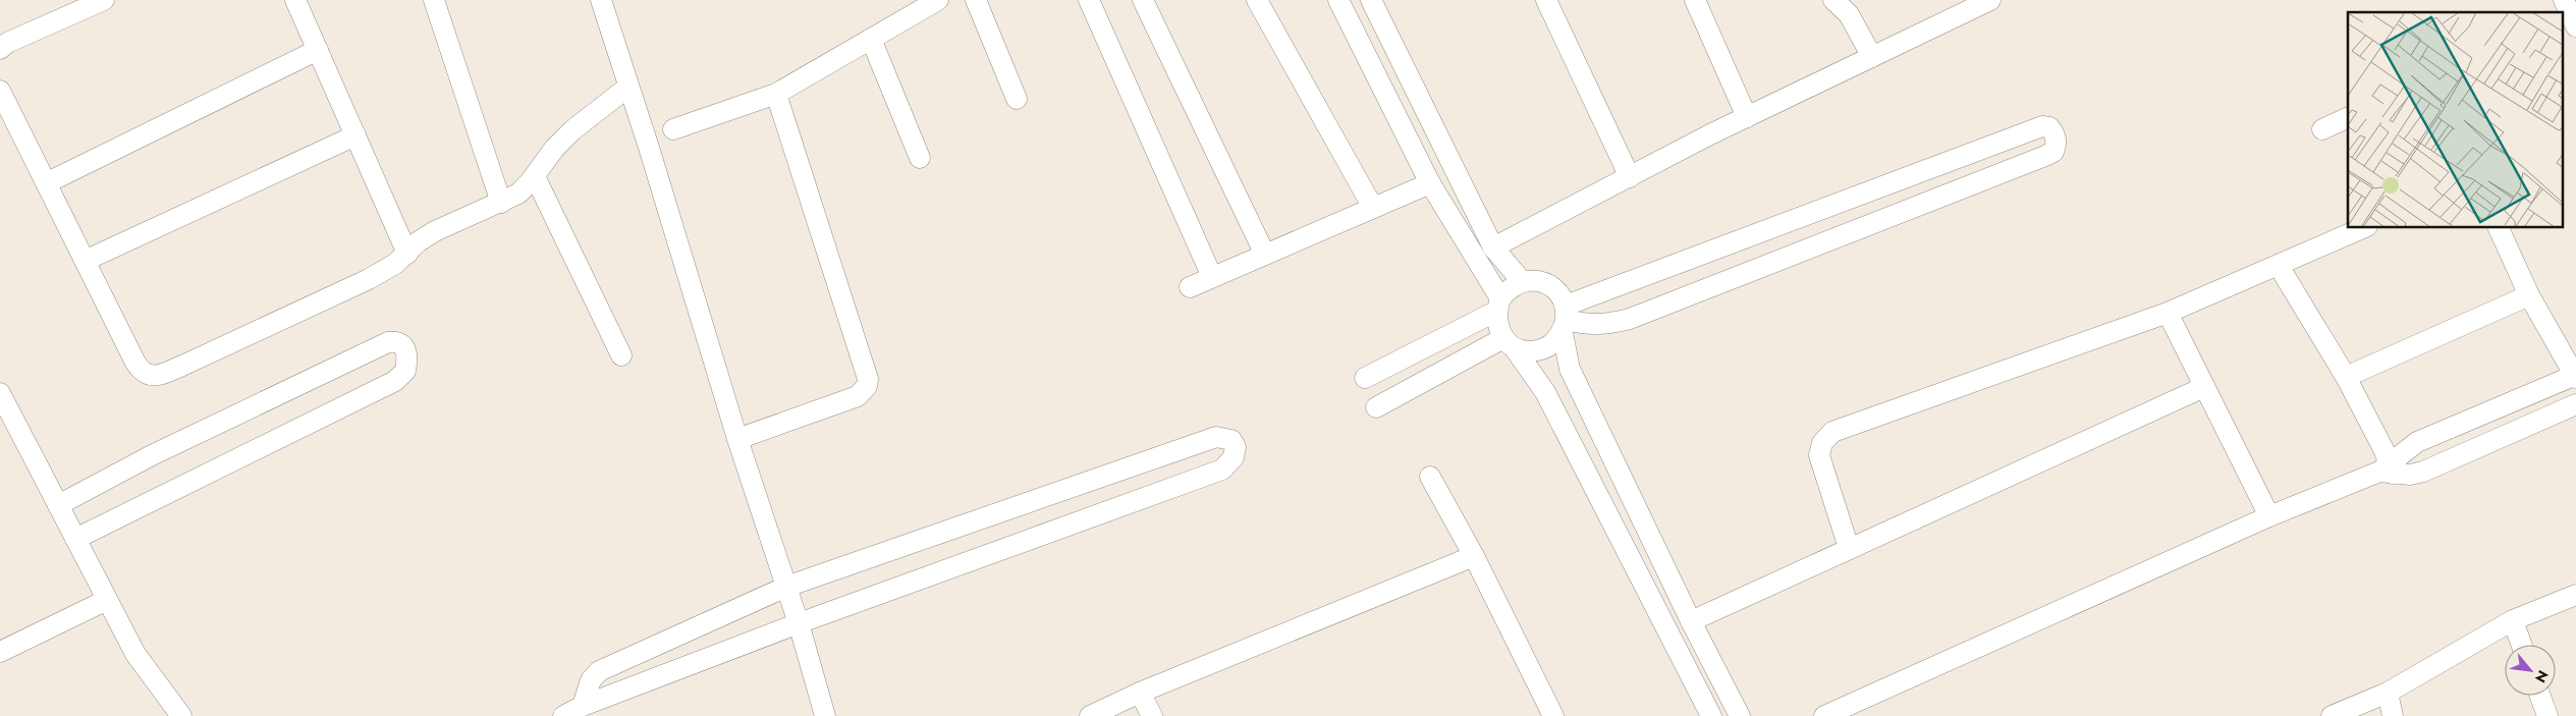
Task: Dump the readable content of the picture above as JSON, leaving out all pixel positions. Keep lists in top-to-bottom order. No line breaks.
{"north":"bottom right"}
